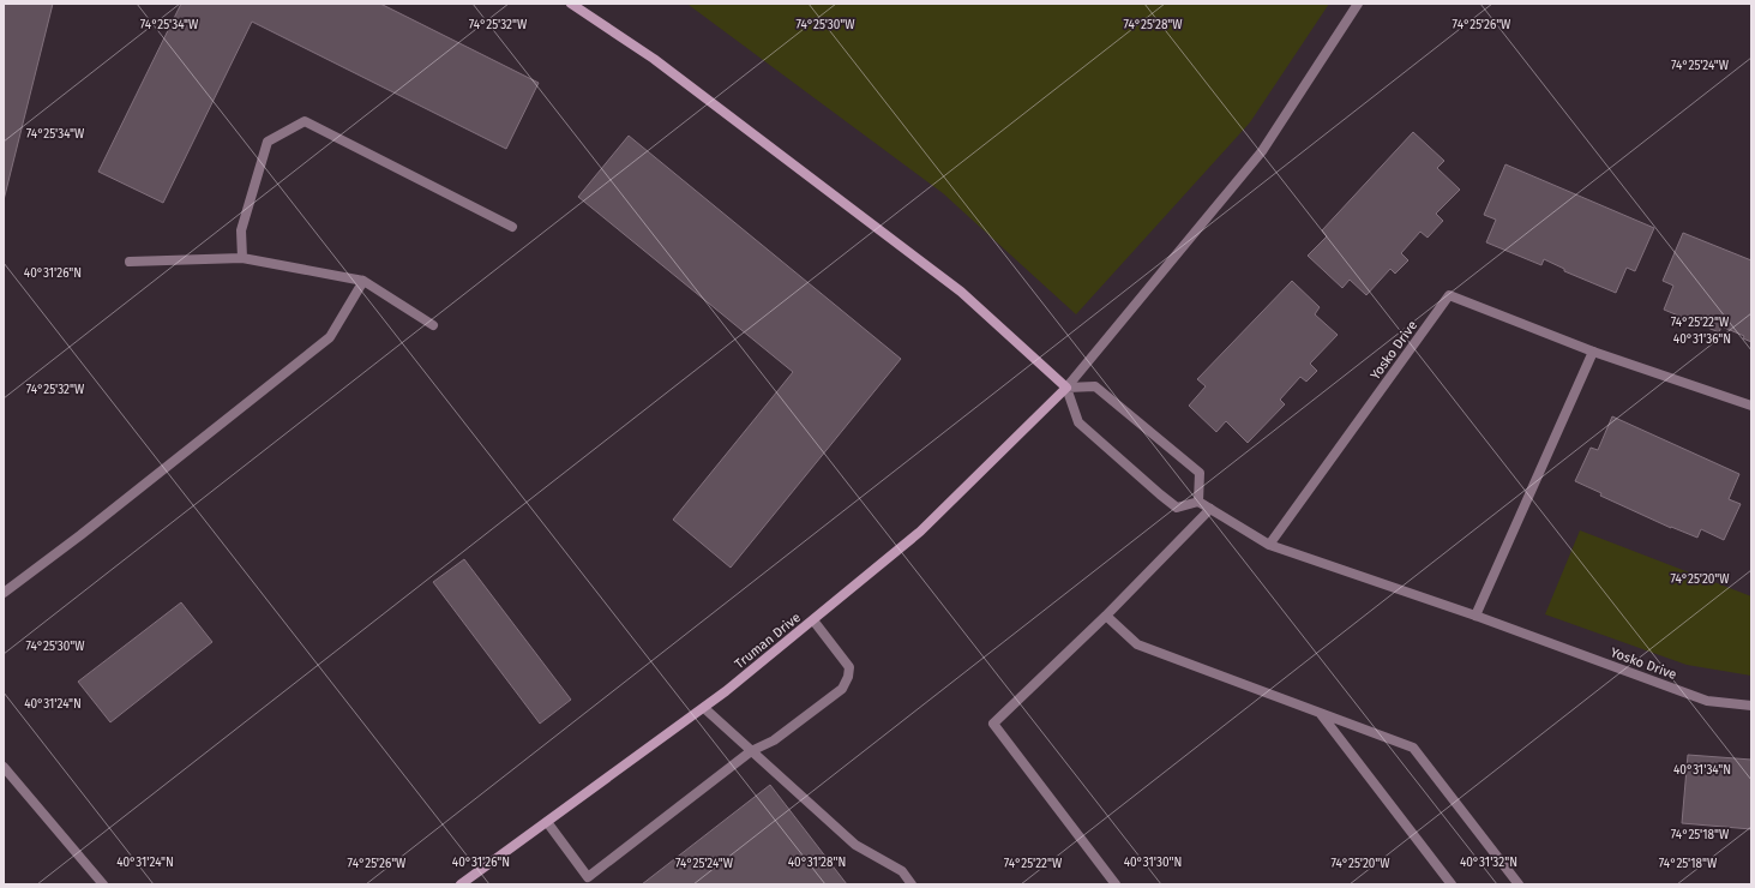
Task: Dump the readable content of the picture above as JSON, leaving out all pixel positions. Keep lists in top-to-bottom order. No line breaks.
{"streets":{"street":["Yosko Drive","Truman Drive"]},"coordinates":["74°25'34\"W","74°25'32\"W","74°25'30\"W","74°25'28\"W","74°25'26\"W","74°25'24\"W","40°31'26\"N","74°25'22\"W","40°31'36\"N","74°25'20\"W","40°31'24\"N","40°31'34\"N","74°25'18\"W","40°31'28\"N","40°31'30\"N","40°31'32\"N"]}
